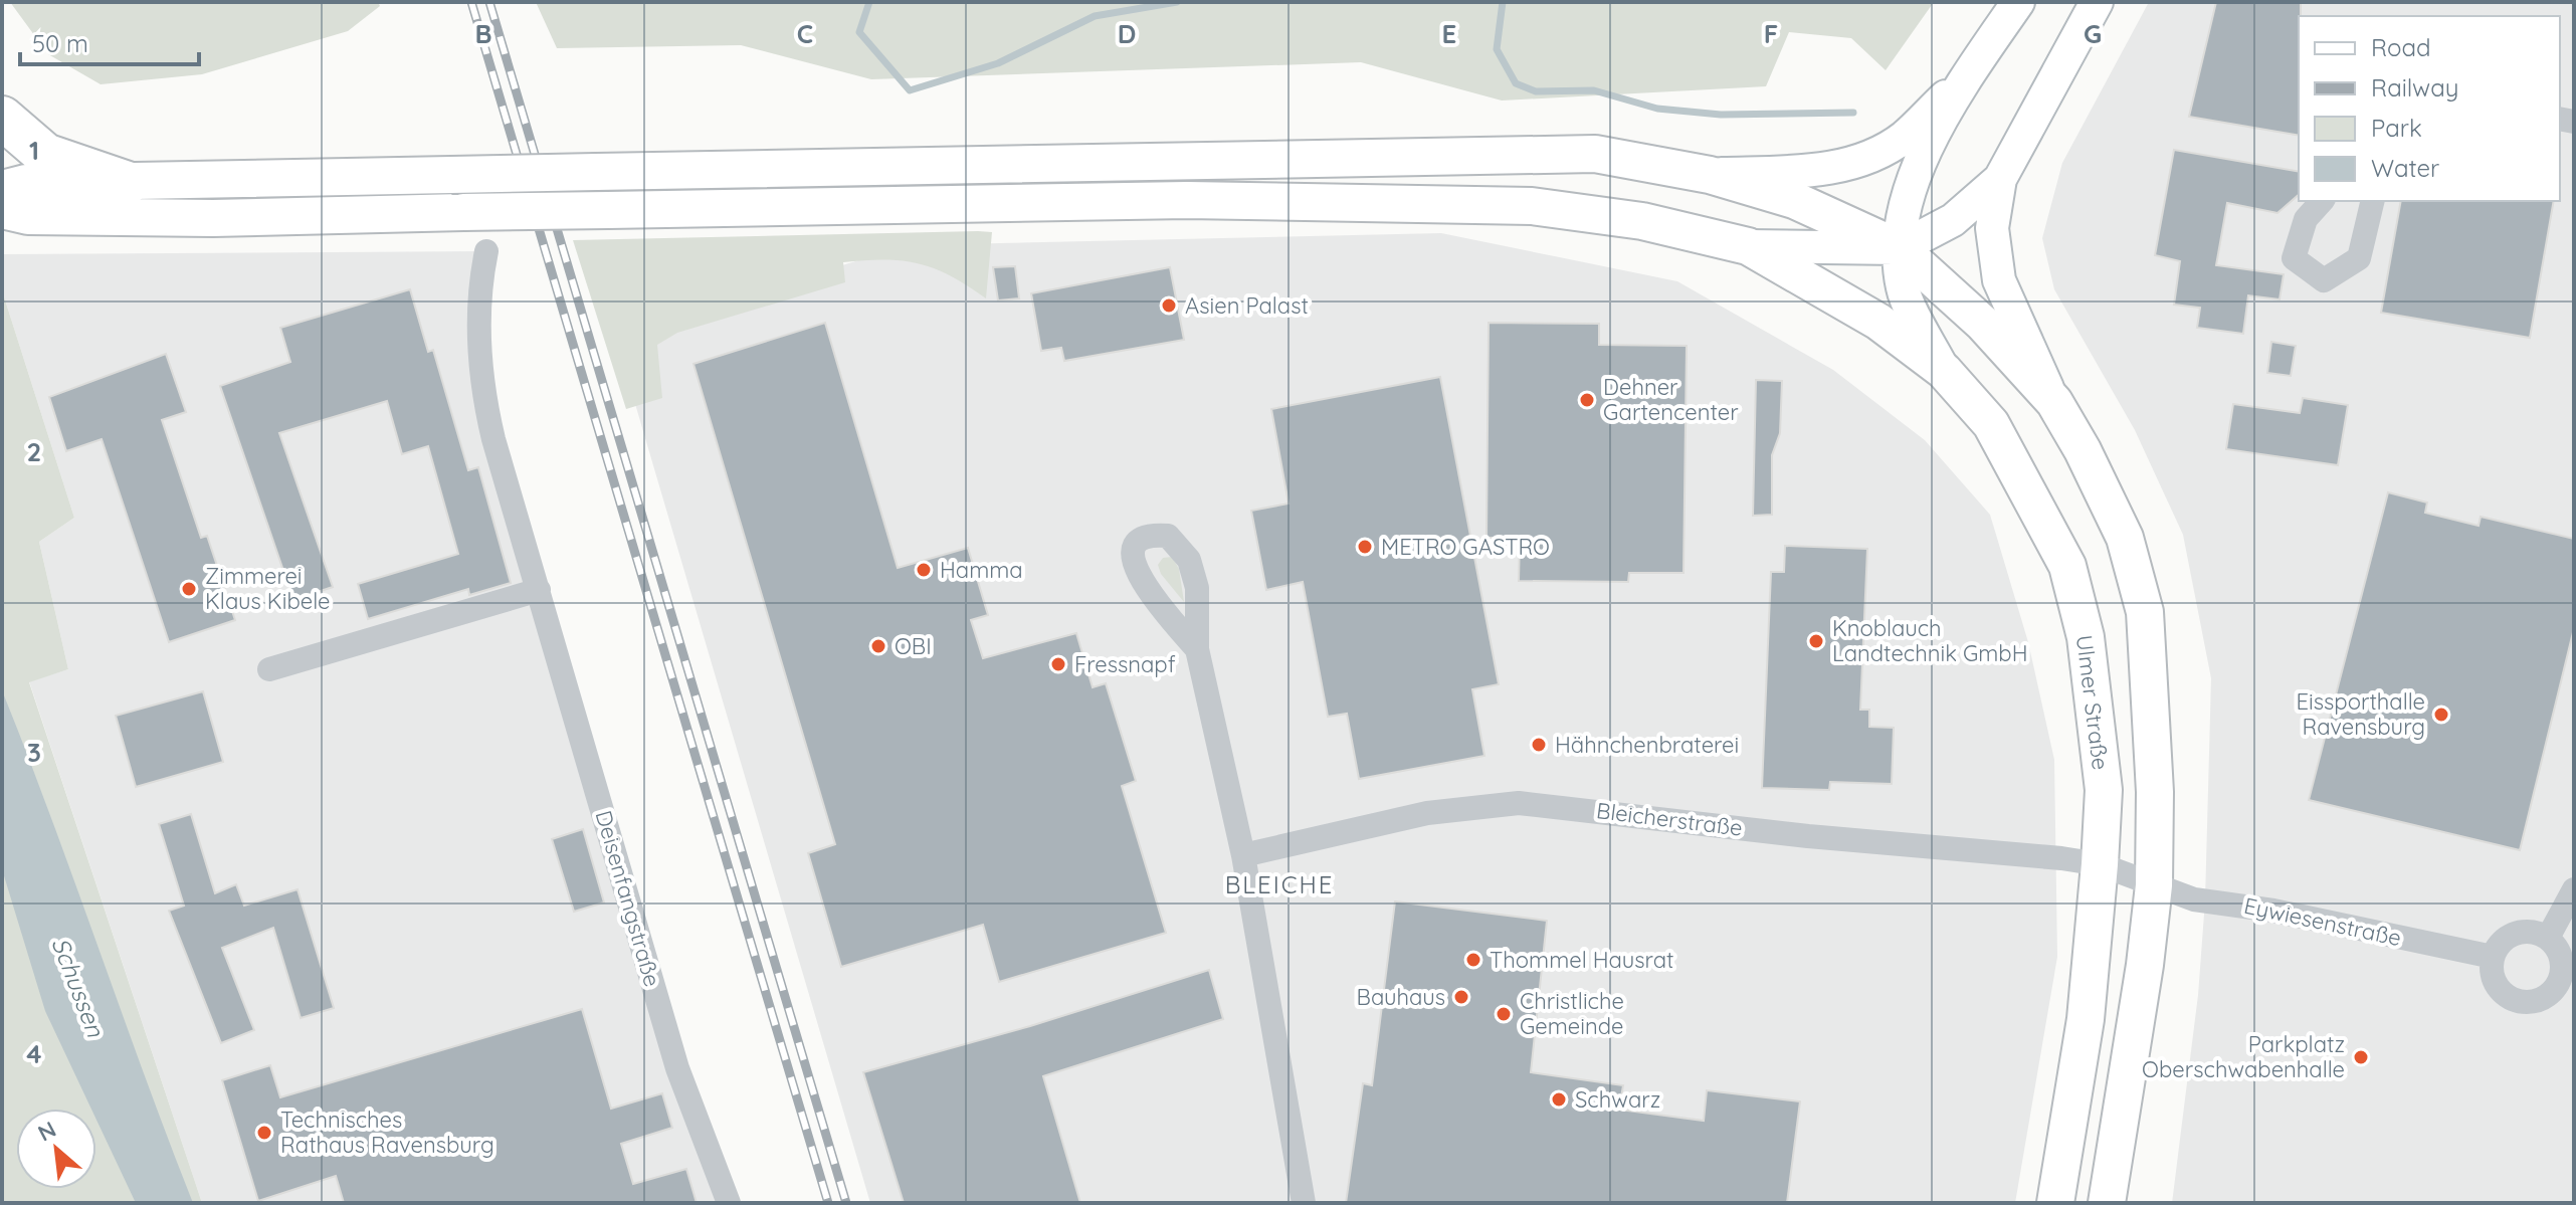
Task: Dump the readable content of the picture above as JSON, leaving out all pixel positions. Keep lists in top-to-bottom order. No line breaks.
{"streets":{"main road":["Ulmer Straße"],"street":["Bleicherstraße","Deisenfangstraße","Eywiesenstraße"]},"crossings":[["Ulmer Straße","Bleicherstraße"],["Bleicherstraße","Eywiesenstraße"]],"districts":["BLEICHE"],"water":["Schussen"],"places":["Asien Palast","Dehner Gartencenter","METRO GASTRO","Hamma","Zimmerei Klaus Kibele","Knoblauch Landtechnik GmbH","OBI","Fressnapf","Eissporthalle Ravensburg","Hähnchenbraterei","Thommel Hausrat","Bauhaus","Christliche Gemeinde","Parkplatz Oberschwabenhalle","Schwarz","Technisches Rathaus Ravensburg"],"legend":["Road","Railway","Park","Water"],"scale_bar":"50 m","north":"top left","grid":{"columns":["B","C","D","E","F","G"],"rows":["1","2","3","4"]}}
